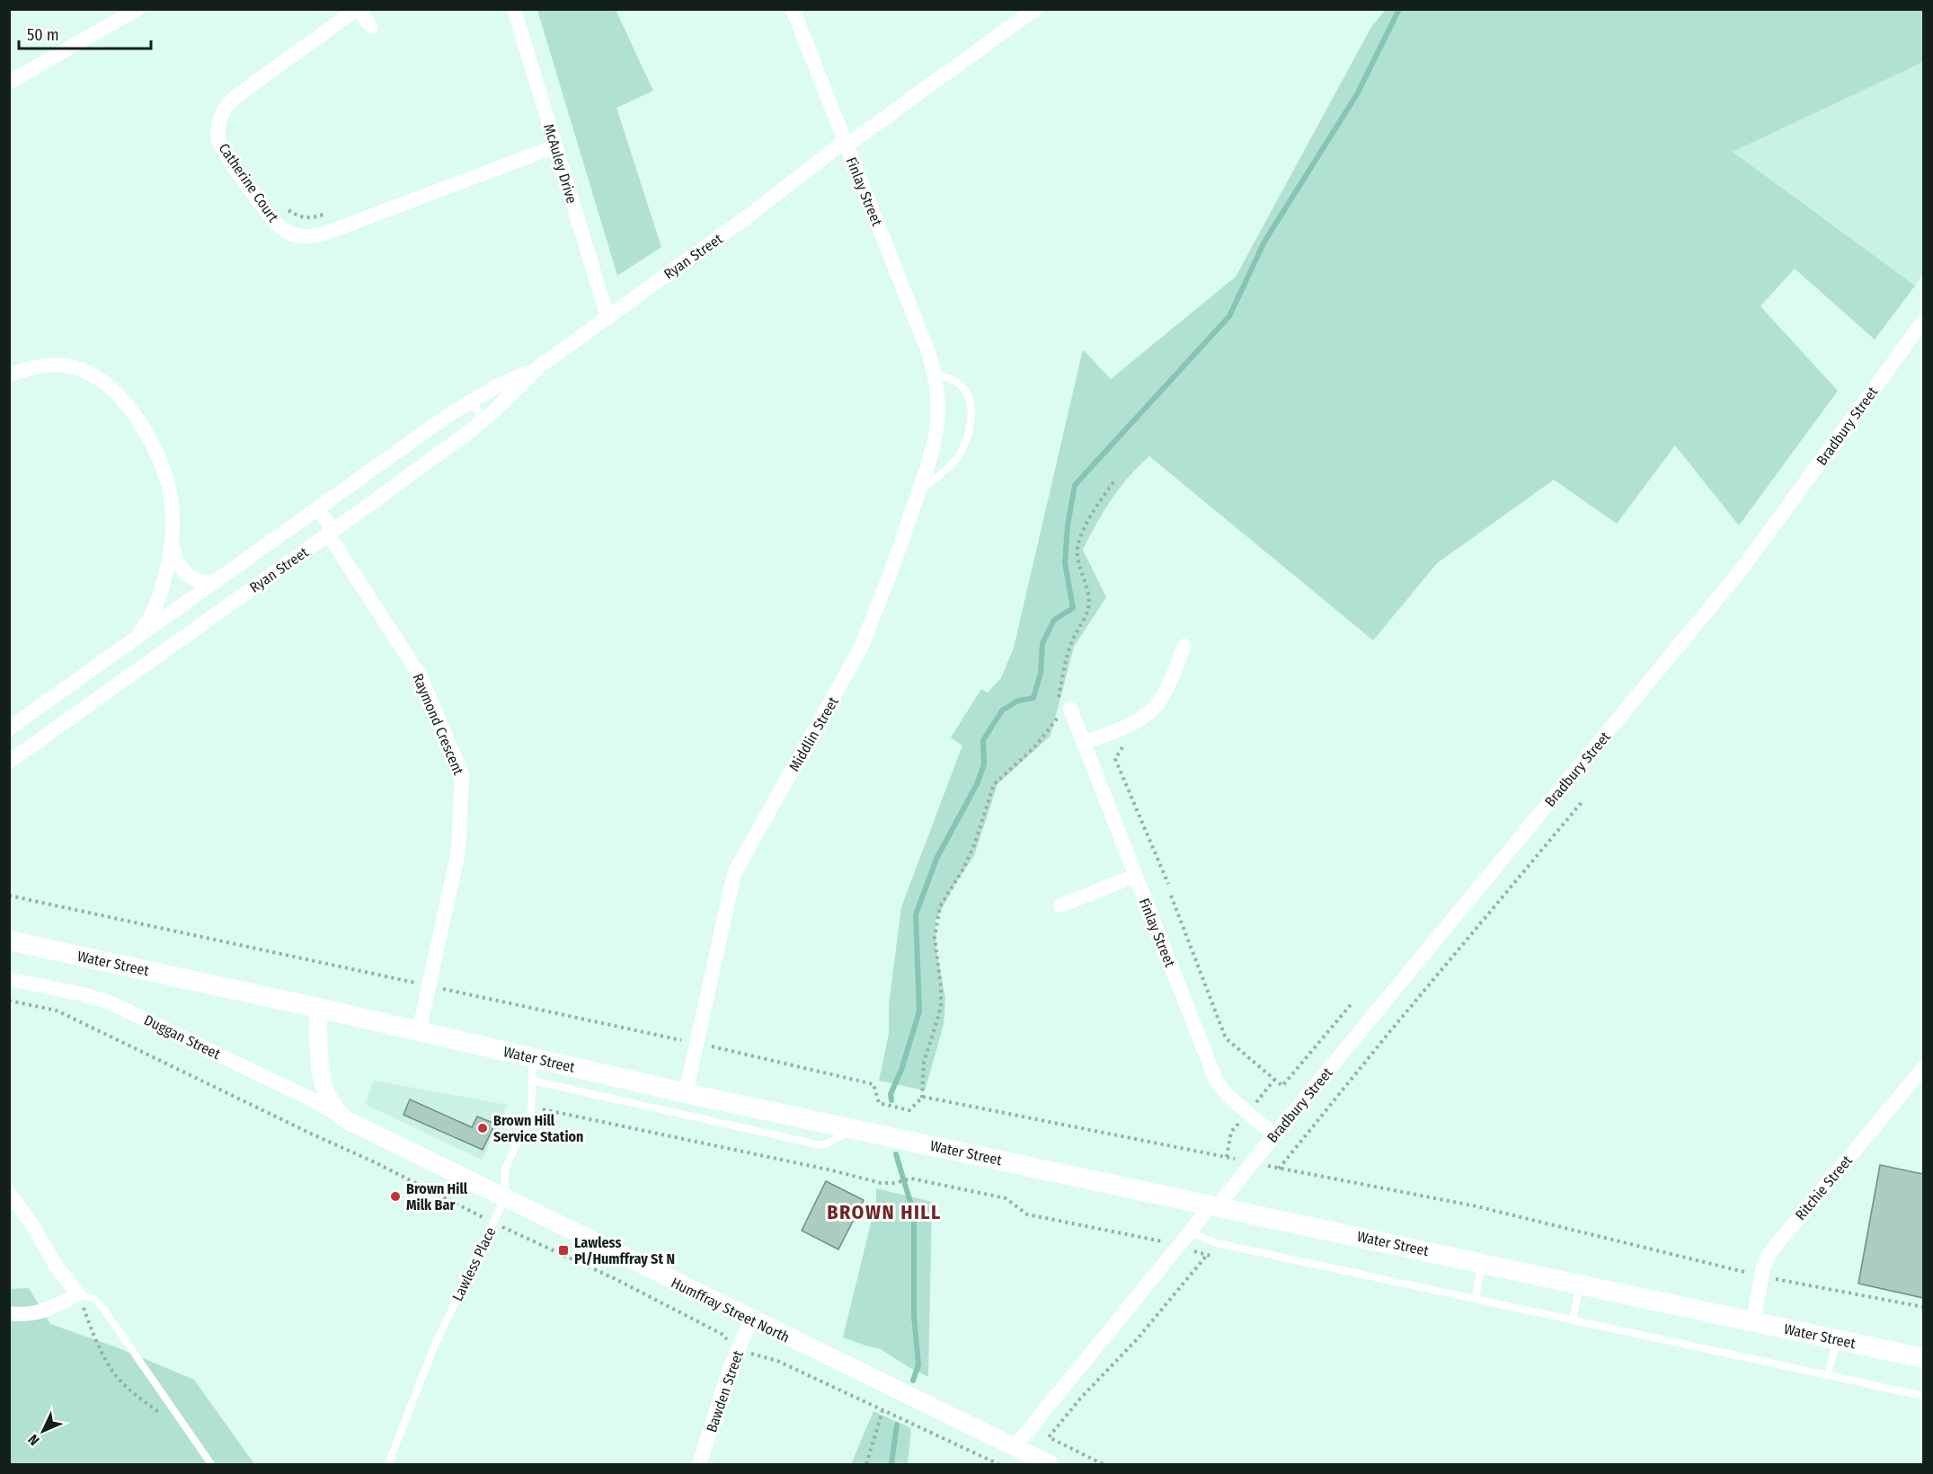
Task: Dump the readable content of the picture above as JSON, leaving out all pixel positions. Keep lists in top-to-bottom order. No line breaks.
{"streets":{"main road":["Water Street"],"street":["McAuley Drive","Catherine Court","Finlay Street","Ryan Street","Bradbury Street","Raymond Crescent","Middlin Street","Duggan Street","Ritchie Street","Humffray Street North","Bawden Street"],"lane":["Lawless Place"]},"crossings":[["McAuley Drive","Catherine Court"],["McAuley Drive","Ryan Street"],["Finlay Street","Ryan Street"],["Finlay Street","Bradbury Street"],["Finlay Street","Middlin Street"],["Ryan Street","Raymond Crescent"],["Bradbury Street","Water Street"],["Bradbury Street","Humffray Street North"],["Raymond Crescent","Water Street"],["Middlin Street","Water Street"],["Water Street","Ritchie Street"],["Water Street","Lawless Place"],["Water Street","Humffray Street North"],["Duggan Street","Humffray Street North"],["Lawless Place","Humffray Street North"],["Humffray Street North","Bawden Street"]],"districts":["BROWN HILL"],"places":{"other":["Brown Hill Service Station","Brown Hill Milk Bar"],"transit":["Lawless Pl/Humffray St N"]},"scale_bar":"50 m","north":"bottom left"}
